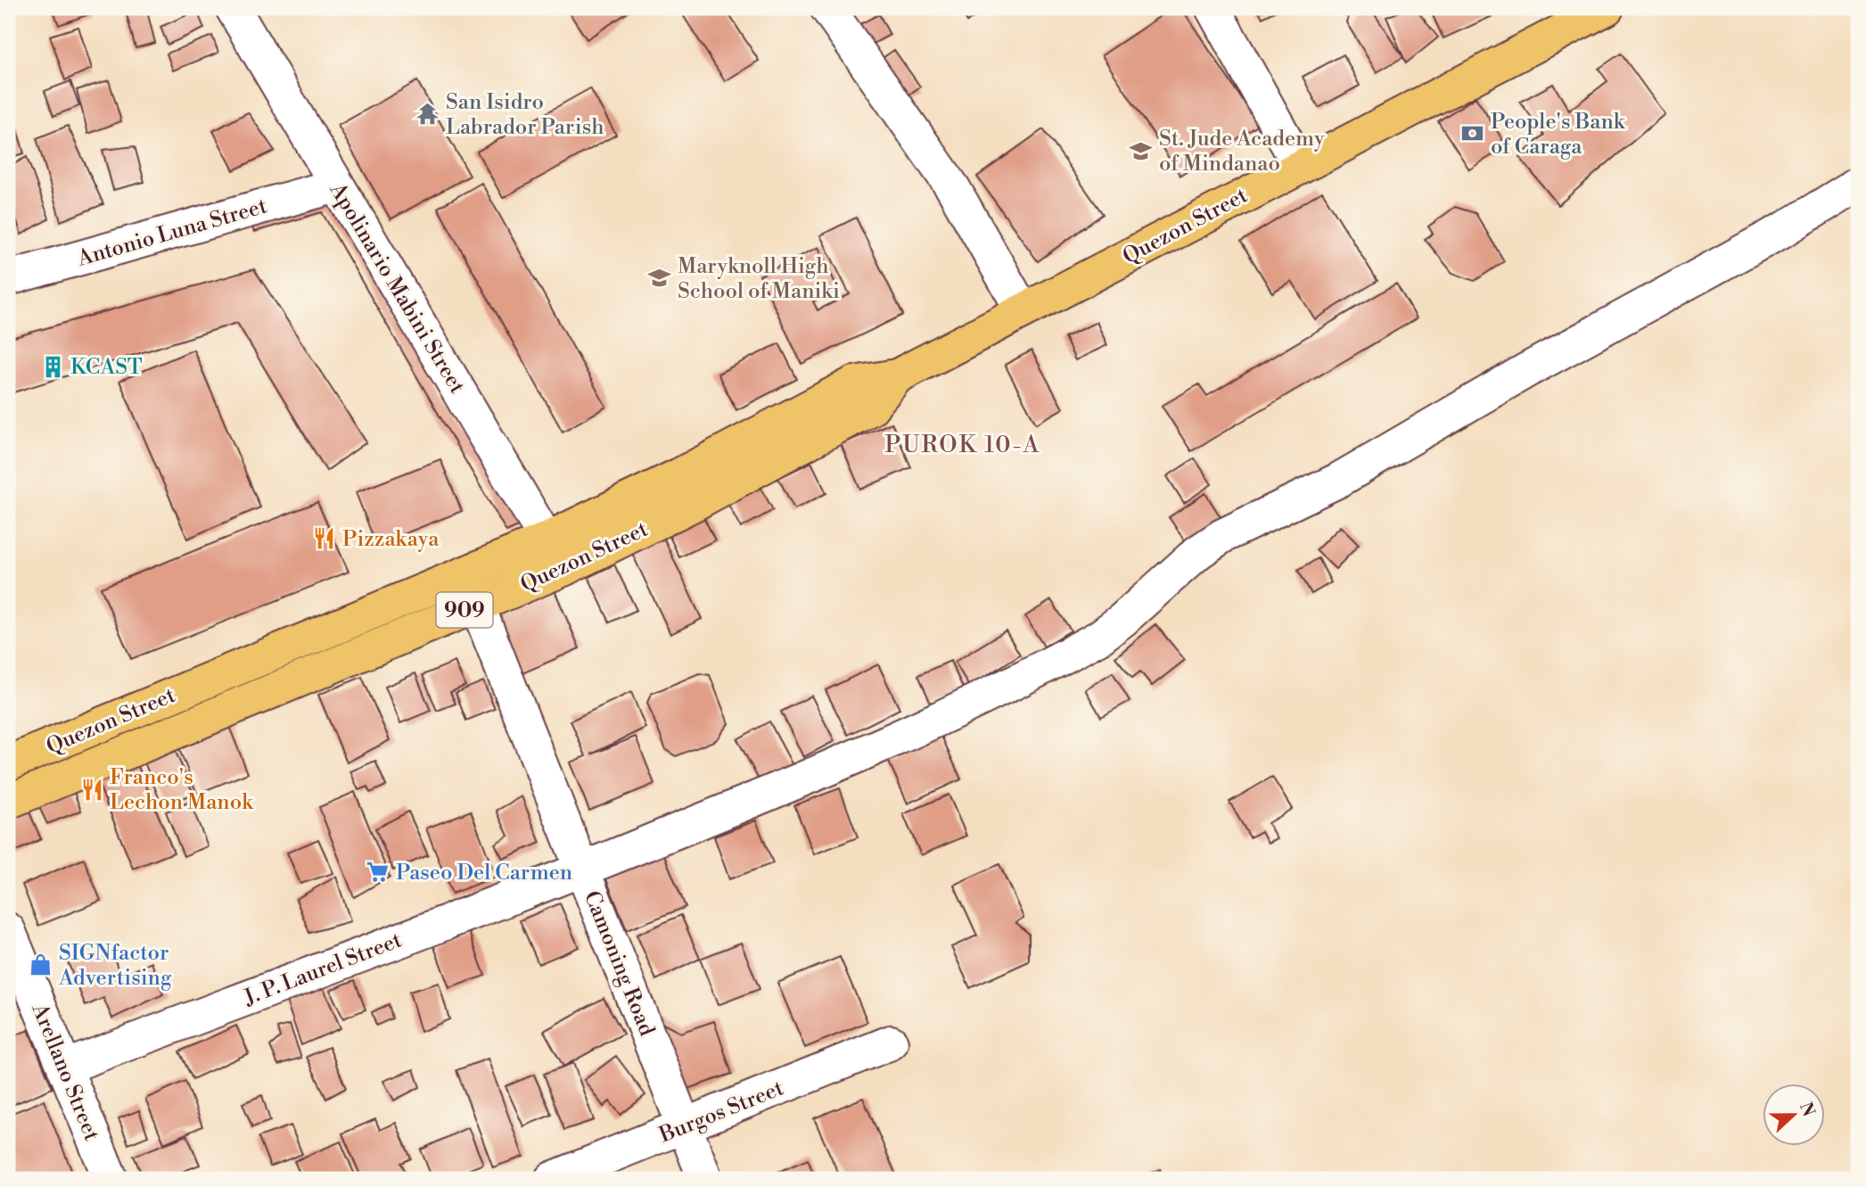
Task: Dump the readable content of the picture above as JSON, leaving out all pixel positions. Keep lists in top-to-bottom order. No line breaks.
{"streets":{"highway":["Quezon Street","909"],"street":["Antonio Luna Street","Apolinario Mabini Street","Camoning Road","J. P. Laurel Street","Arellano Street","Burgos Street"]},"crossings":[["Quezon Street","Apolinario Mabini Street"],["Quezon Street","Camoning Road"],["Antonio Luna Street","Apolinario Mabini Street"],["Camoning Road","J. P. Laurel Street"],["Camoning Road","Burgos Street"],["J. P. Laurel Street","Arellano Street"]],"districts":["PUROK 10-A"],"places":{"temple":["San Isidro Labrador Parish"],"bank":["People's Bank of Caraga"],"school or university":["St. Jude Academy of Mindanao","Maryknoll High School of Maniki"],"building":["KCAST"],"restaurant":["Pizzakaya","Franco's Lechon Manok"],"supermarket":["Paseo Del Carmen"],"shop":["SIGNfactor Advertising"]},"north":"right"}
